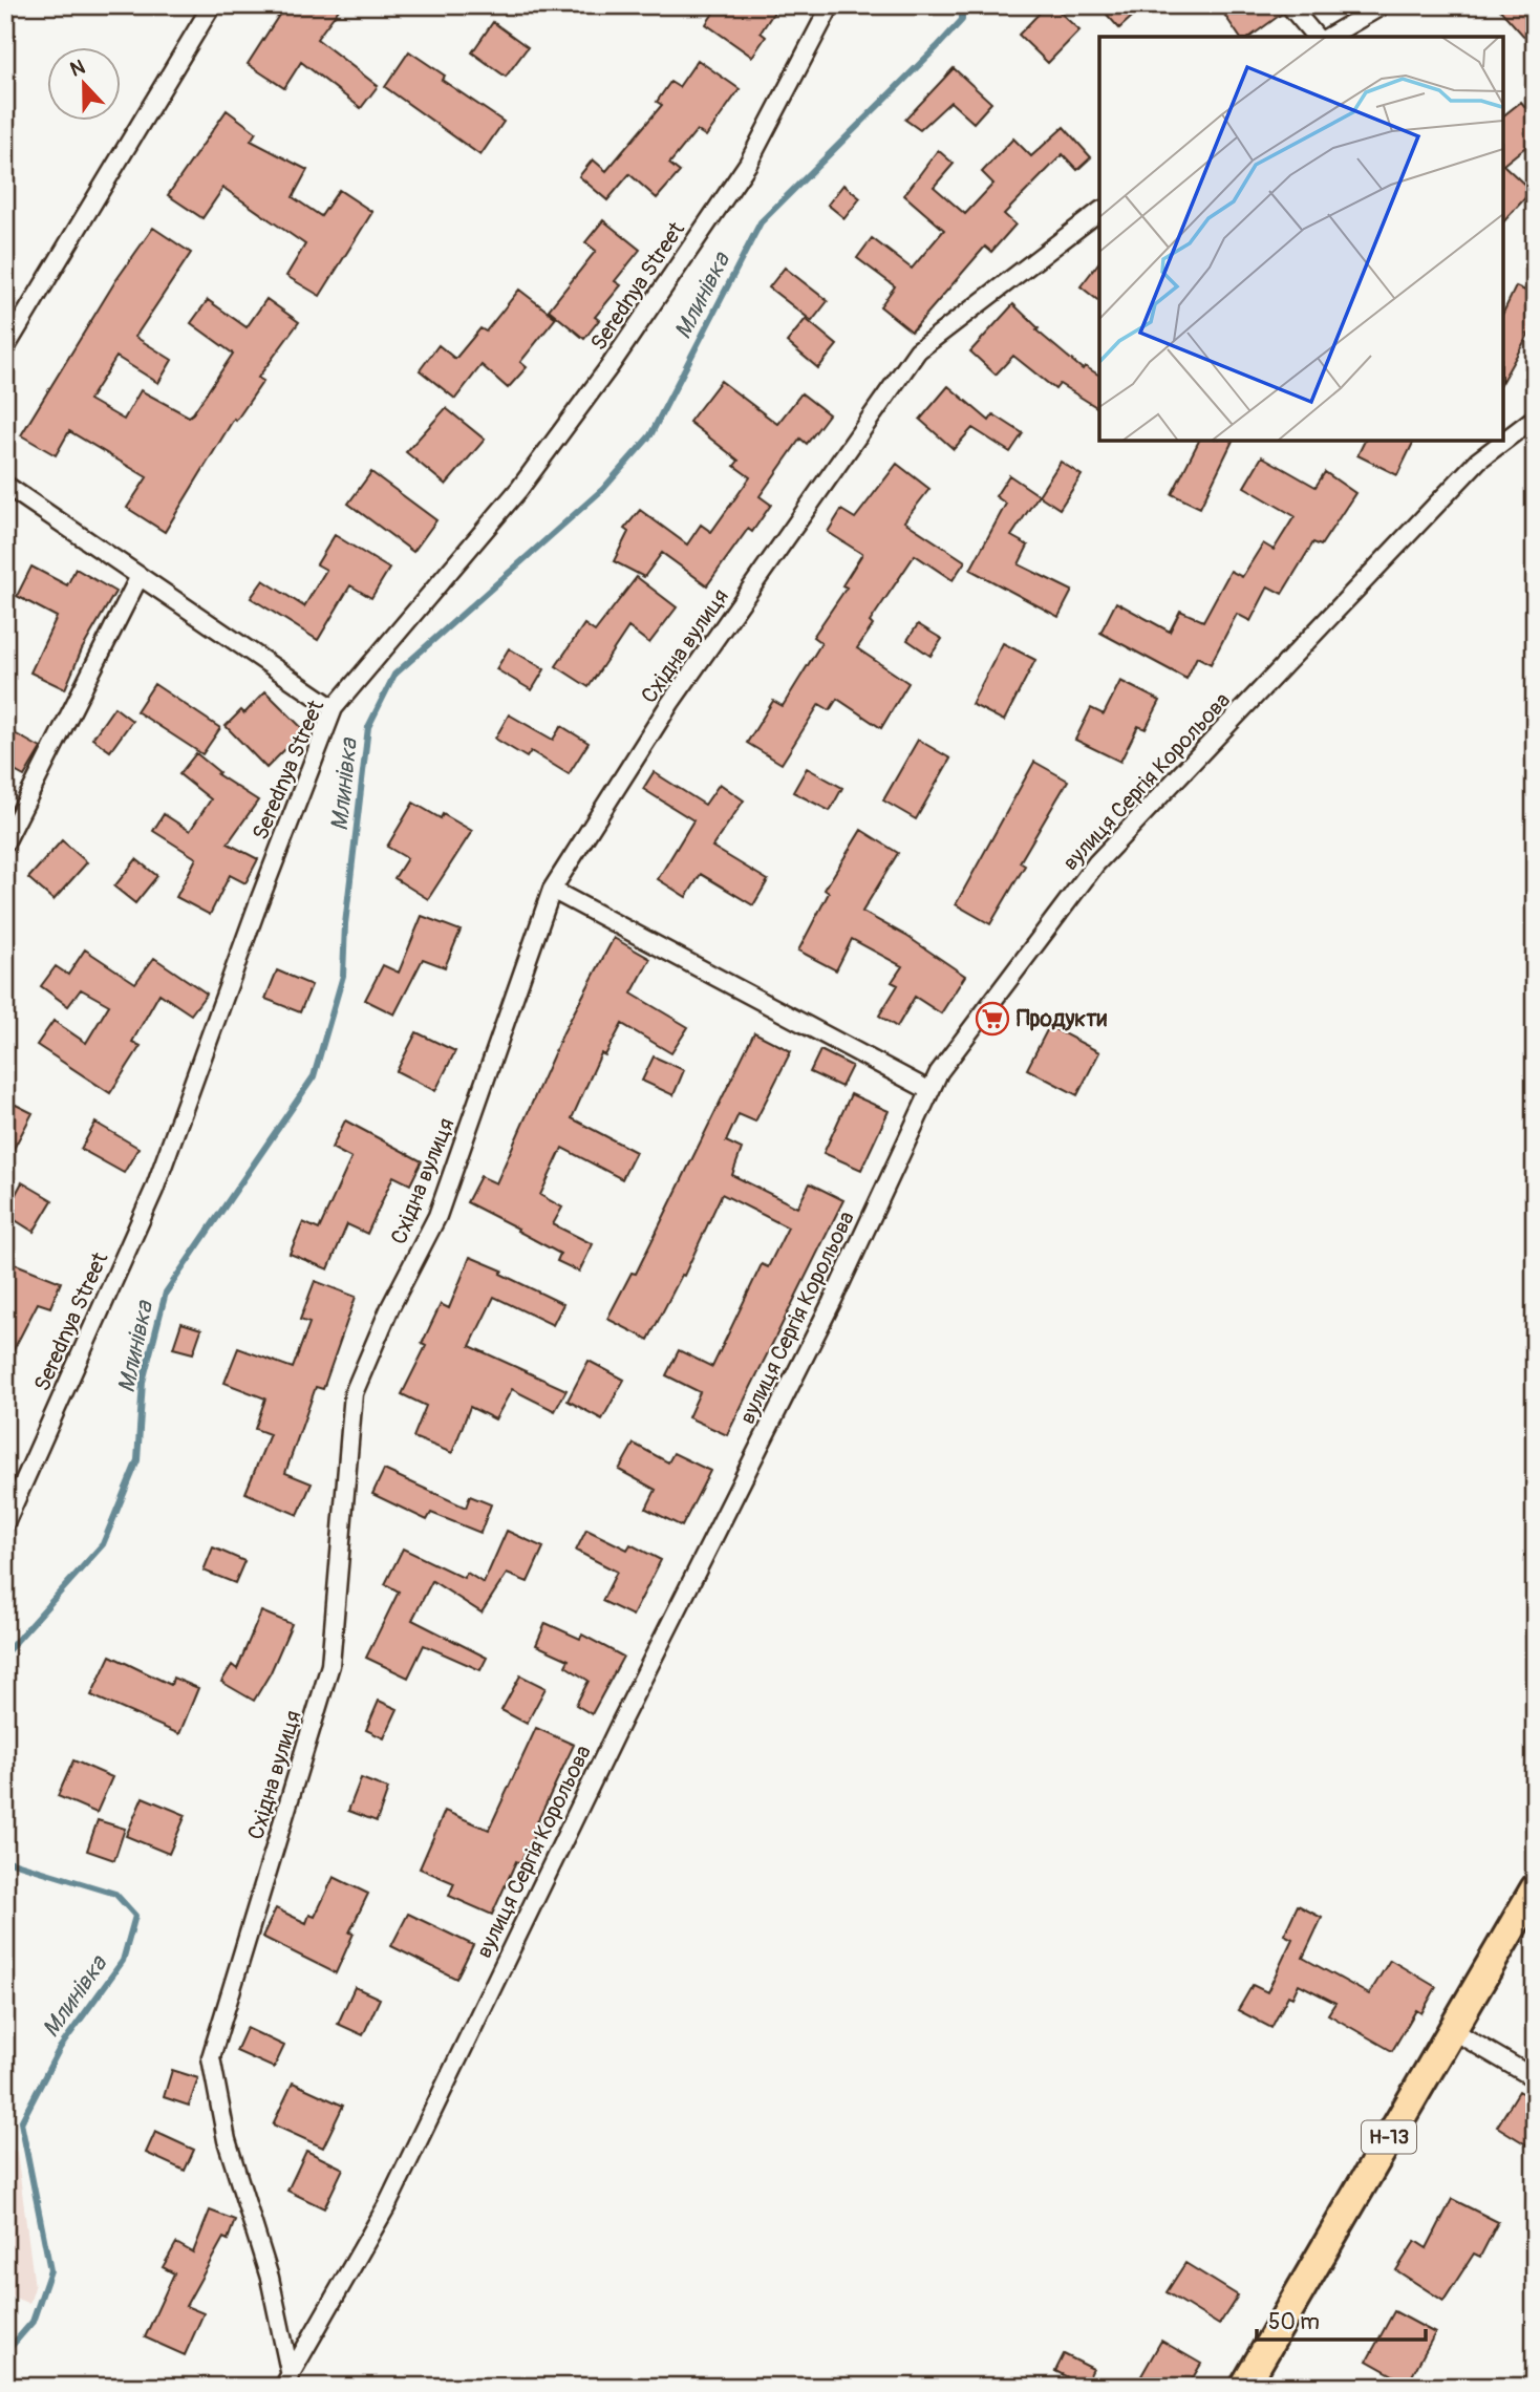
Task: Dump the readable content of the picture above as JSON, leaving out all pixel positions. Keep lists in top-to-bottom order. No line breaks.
{"streets":{"main road":["Н-13"],"street":["Serednya Street","Східна вулиця","вулиця Сергія Корольова"]},"crossings":[["Східна вулиця","вулиця Сергія Корольова"]],"water":["Млинівка"],"places":{"supermarket":["Продукти"]},"scale_bar":"50 m","north":"top"}
